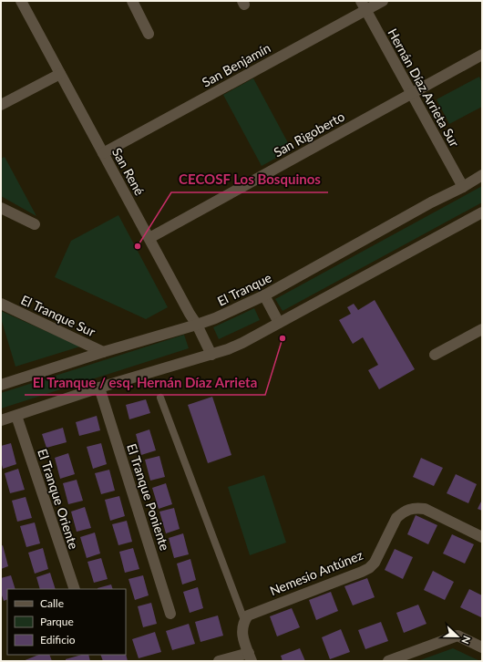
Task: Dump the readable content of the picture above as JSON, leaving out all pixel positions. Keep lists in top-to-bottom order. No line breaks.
{"streets":{"street":["San Benjamín","Hernán Díaz Arrieta Sur","San Rigoberto","San René","El Tranque","El Tranque Sur","El Tranque Poniente","El Tranque Oriente","Nemesio Antúnez"]},"crossings":[["San Benjamín","Hernán Díaz Arrieta Sur"],["San Benjamín","San René"],["Hernán Díaz Arrieta Sur","San Rigoberto"],["Hernán Díaz Arrieta Sur","El Tranque"],["San Rigoberto","San René"],["San René","El Tranque"],["El Tranque","El Tranque Sur"]],"places":["CECOSF Los Bosquinos","El Tranque / esq. Hernán Díaz Arrieta"],"legend":["Calle","Parque","Edificio"],"north":"right"}
